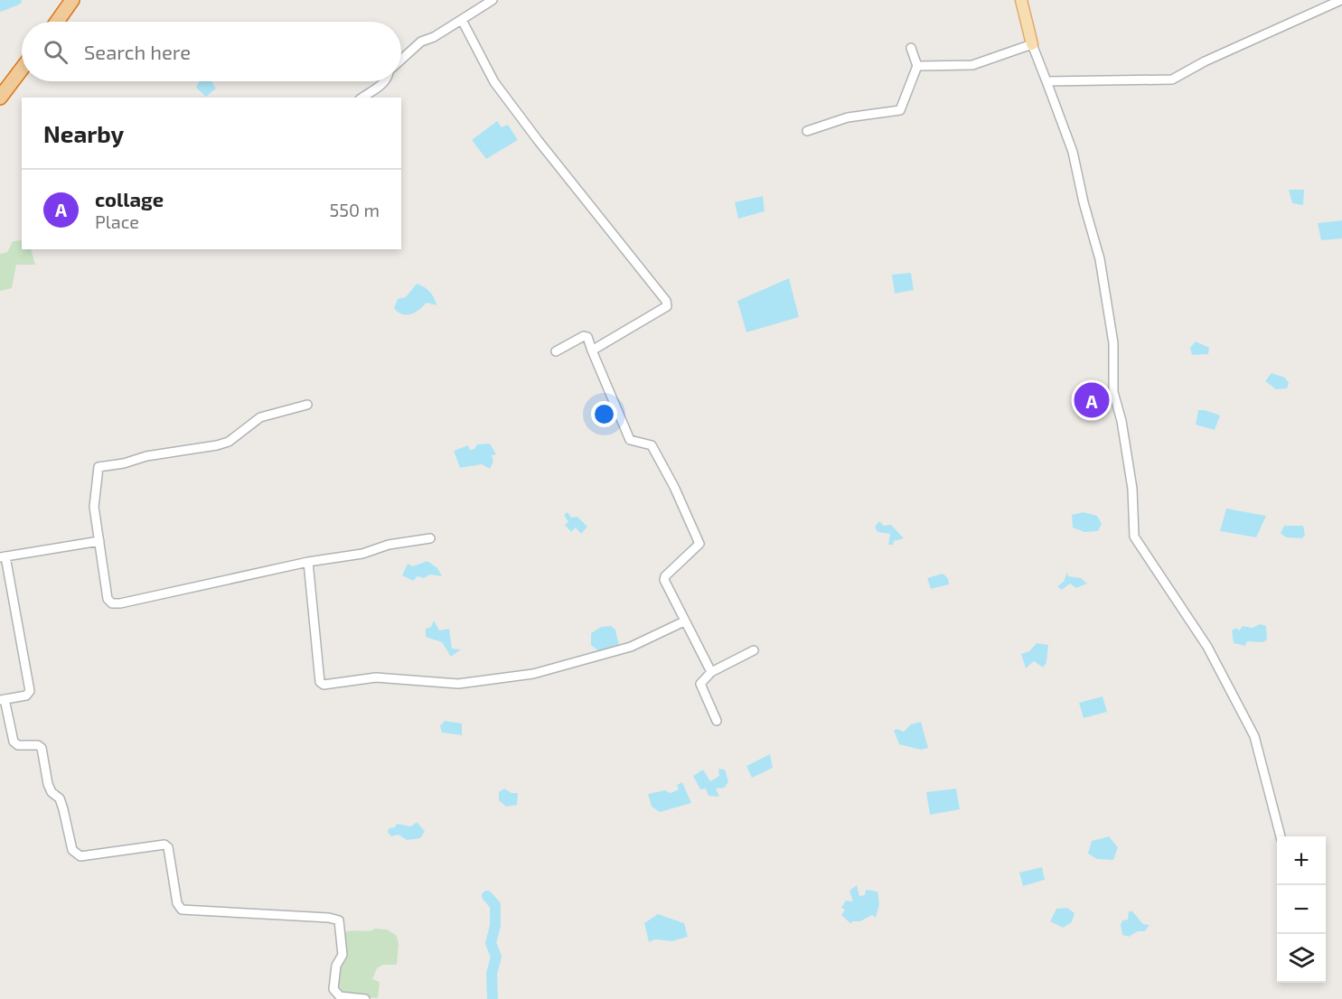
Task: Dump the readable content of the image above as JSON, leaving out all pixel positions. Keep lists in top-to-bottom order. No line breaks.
{"page":{"search":"Search here","heading":"Nearby","list":[{"mark":"A","name":"collage","note":"Place","value":"550 m"}],"pins":"A","map_buttons":["+","−"]}}
